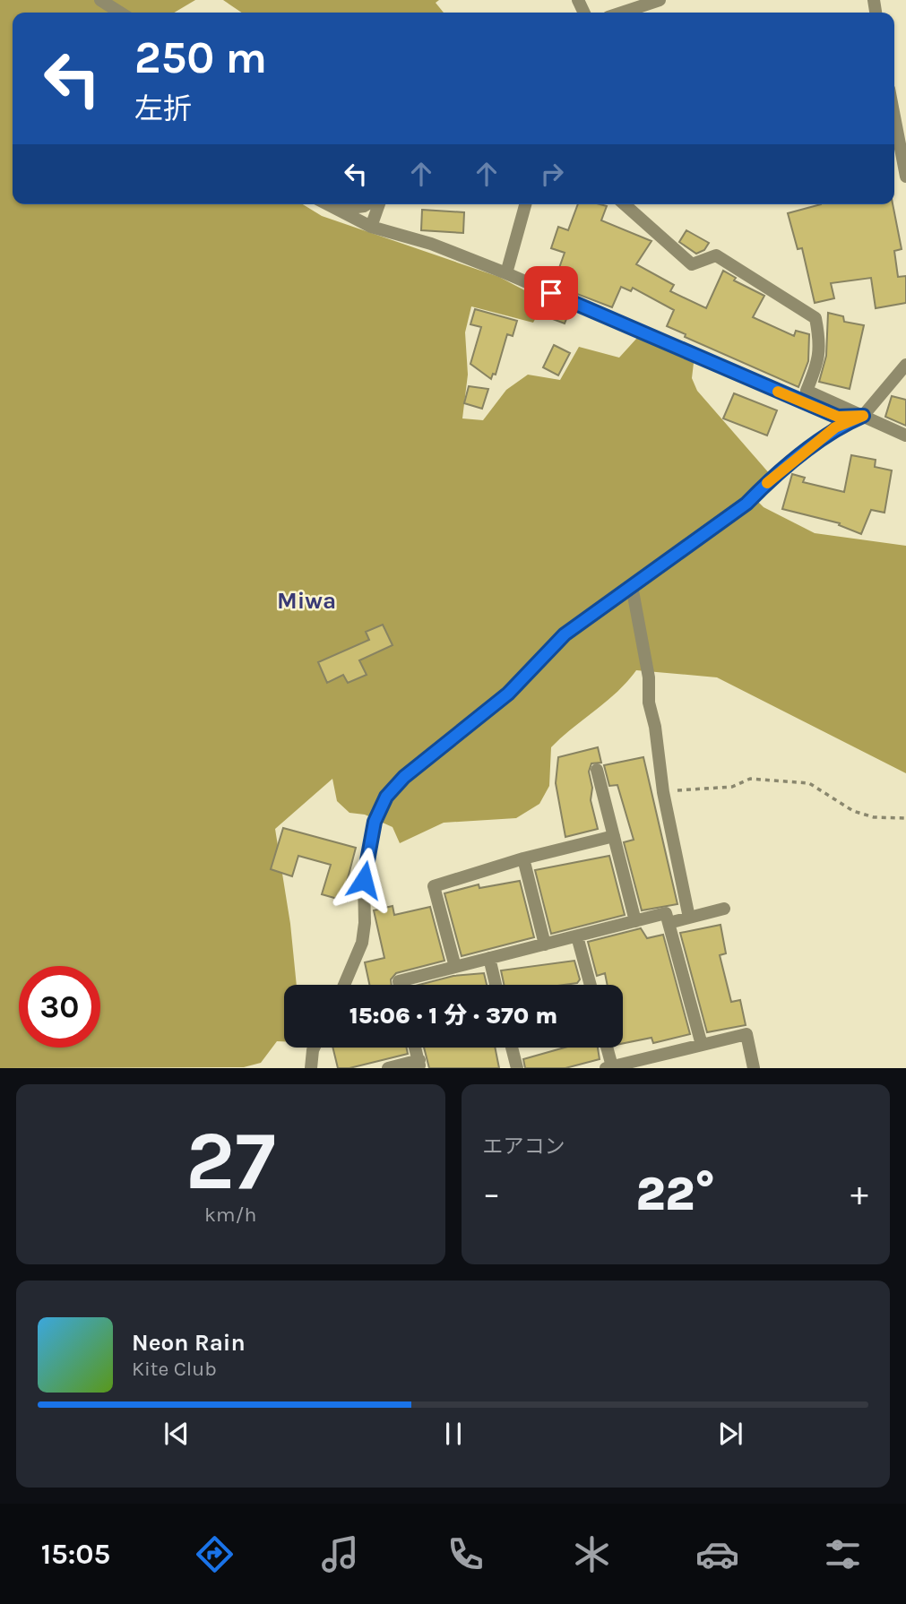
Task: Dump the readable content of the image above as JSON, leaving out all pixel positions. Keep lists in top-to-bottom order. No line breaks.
{"districts":["Miwa"],"page":{"turn":["250 m","左折"],"limit":"30","trip":"15:06 · 1 分 · 370 m","tile":[["27","km/h"],"エアコン"],"heat":["−","22°","+"],"song":["Neon Rain","Kite Club"],"tabs":"15:05"}}
